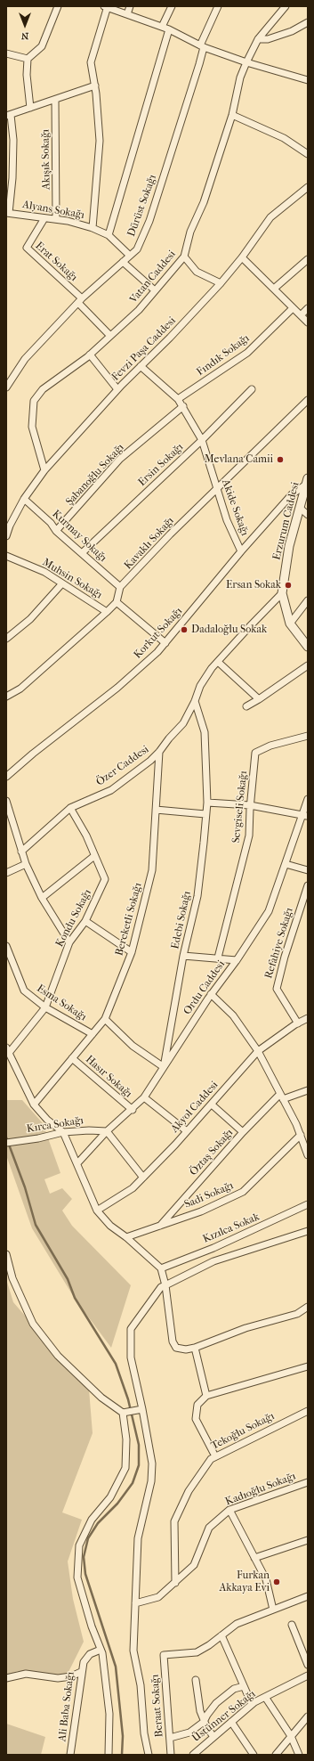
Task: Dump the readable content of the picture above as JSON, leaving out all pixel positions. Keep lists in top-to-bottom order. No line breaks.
{"streets":{"street":["Akışık Sokağı","Dürüst Sokağı","Alyans Sokağı","Erat Sokağı","Vatan Caddesi","Fevzi Paşa Caddesi","Fındık Sokağı","Ersin Sokağı","Şabanoğlu Sokağı","Akide Sokağı","Erzurum Caddesi","Kurmay Sokağı","Kavaklı Sokağı","Muhsin Sokağı","Korkut Sokağı","Özer Caddesi","Sevgiseli Sokağı","Kondu Sokağı","Bereketli Sokağı","Edebi Sokağı","Refahiye Sokağı","Ordu Caddesi","Esma Sokağı","Hasır Sokağı","Akyol Caddesi","Kırca Sokağı","Öztaş Sokağı","Sadi Sokağı","Kızılca Sokak","Tekoğlu Sokağı","Kadıoğlu Sokağı","Beraat Sokağı","Ali Baba Sokağı","Üstünner Sokağı"]},"crossings":[["Akışık Sokağı","Alyans Sokağı"],["Dürüst Sokağı","Alyans Sokağı"],["Dürüst Sokağı","Erat Sokağı"],["Alyans Sokağı","Erat Sokağı"],["Erat Sokağı","Vatan Caddesi"],["Vatan Caddesi","Fevzi Paşa Caddesi"],["Fevzi Paşa Caddesi","Akide Sokağı"],["Fevzi Paşa Caddesi","Kurmay Sokağı"],["Fındık Sokağı","Akide Sokağı"],["Ersin Sokağı","Akide Sokağı"],["Ersin Sokağı","Kurmay Sokağı"],["Şabanoğlu Sokağı","Akide Sokağı"],["Şabanoğlu Sokağı","Kurmay Sokağı"],["Akide Sokağı","Kavaklı Sokağı"],["Akide Sokağı","Korkut Sokağı"],["Erzurum Caddesi","Korkut Sokağı"],["Erzurum Caddesi","Özer Caddesi"],["Kurmay Sokağı","Kavaklı Sokağı"],["Özer Caddesi","Kondu Sokağı"],["Özer Caddesi","Bereketli Sokağı"],["Özer Caddesi","Edebi Sokağı"],["Kondu Sokağı","Esma Sokağı"],["Bereketli Sokağı","Esma Sokağı"],["Bereketli Sokağı","Hasır Sokağı"],["Edebi Sokağı","Ordu Caddesi"],["Refahiye Sokağı","Akyol Caddesi"],["Ordu Caddesi","Hasır Sokağı"],["Ordu Caddesi","Kırca Sokağı"],["Öztaş Sokağı","Sadi Sokağı"],["Tekoğlu Sokağı","Kadıoğlu Sokağı"]],"places":["Mevlana Camii","Ersan Sokak","Dadaloğlu Sokak","Furkan Akkaya Evi"],"north":"bottom"}
